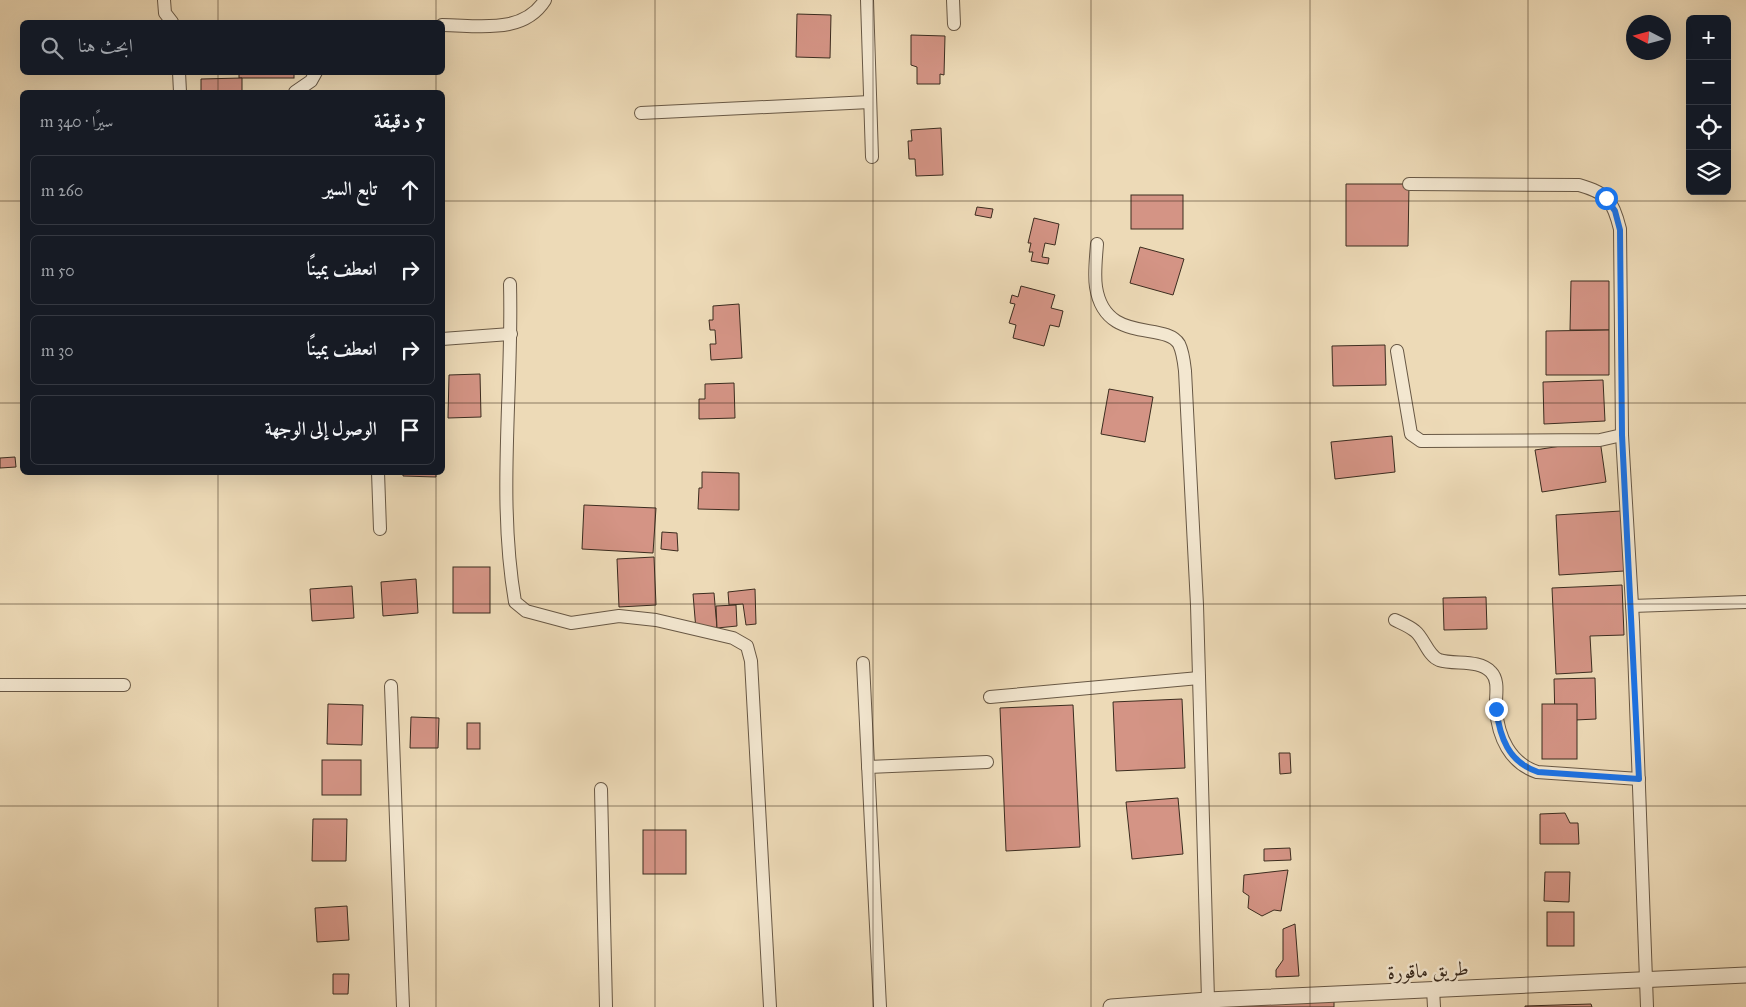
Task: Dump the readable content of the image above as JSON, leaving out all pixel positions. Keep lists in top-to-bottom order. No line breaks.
{"streets":{"street":["طريق ماقورة"]},"north":"left","page":{"map_buttons":["+","−"],"search":"ابحث هنا","heading":["5 دقيقة","سيرًا · 340 m"],"list":[["تابع السير","260 m"],["انعطف يمينًا","50 m"],["انعطف يمينًا","30 m"],"الوصول إلى الوجهة"]}}
